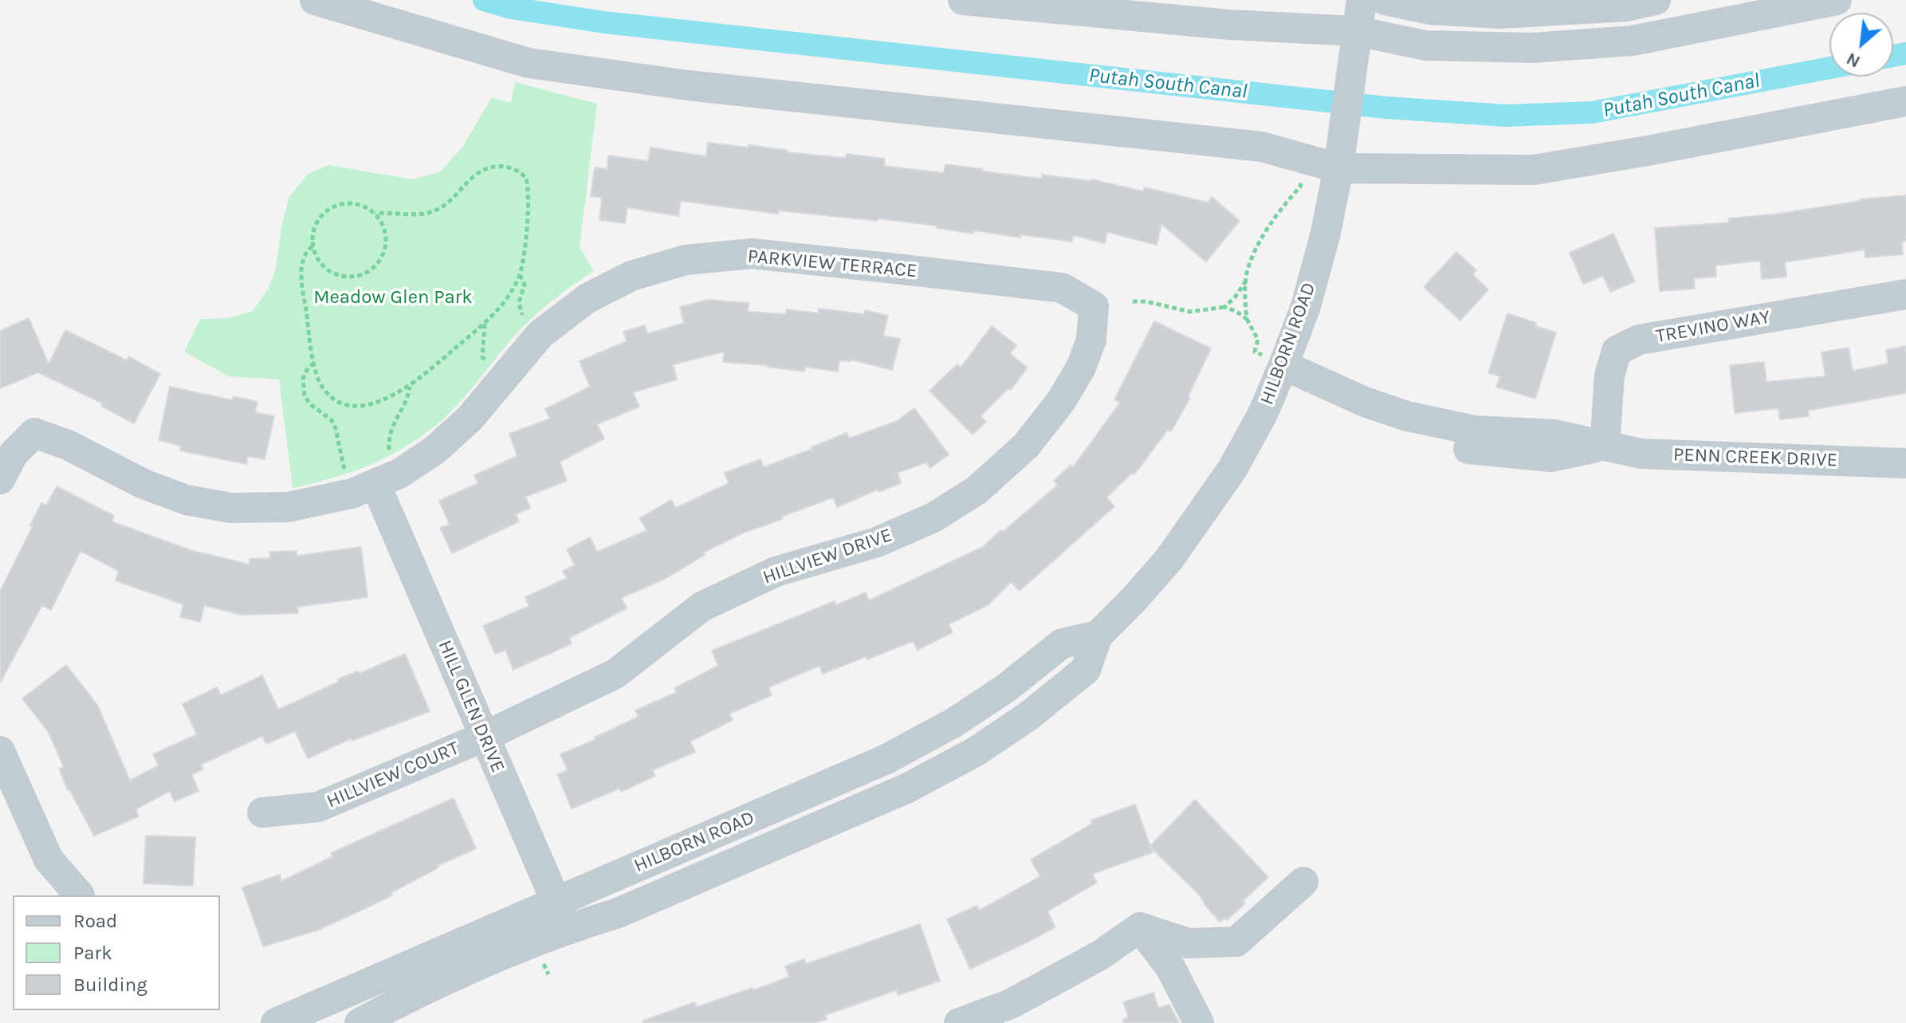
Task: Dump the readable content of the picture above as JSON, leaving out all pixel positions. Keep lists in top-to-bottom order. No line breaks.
{"streets":{"street":["PARKVIEW TERRACE","TREVINO WAY","HILBORN ROAD","PENN CREEK DRIVE","HILLVIEW DRIVE","HILL GLEN DRIVE","HILLVIEW COURT"]},"crossings":[["PARKVIEW TERRACE","HILLVIEW DRIVE"],["PARKVIEW TERRACE","HILL GLEN DRIVE"],["TREVINO WAY","PENN CREEK DRIVE"],["HILBORN ROAD","PENN CREEK DRIVE"],["HILBORN ROAD","HILL GLEN DRIVE"],["HILLVIEW DRIVE","HILL GLEN DRIVE"],["HILLVIEW DRIVE","HILLVIEW COURT"],["HILL GLEN DRIVE","HILLVIEW COURT"]],"water":["Putah South Canal"],"parks":["Meadow Glen Park"],"legend":["Road","Park","Building"],"north":"bottom left"}
